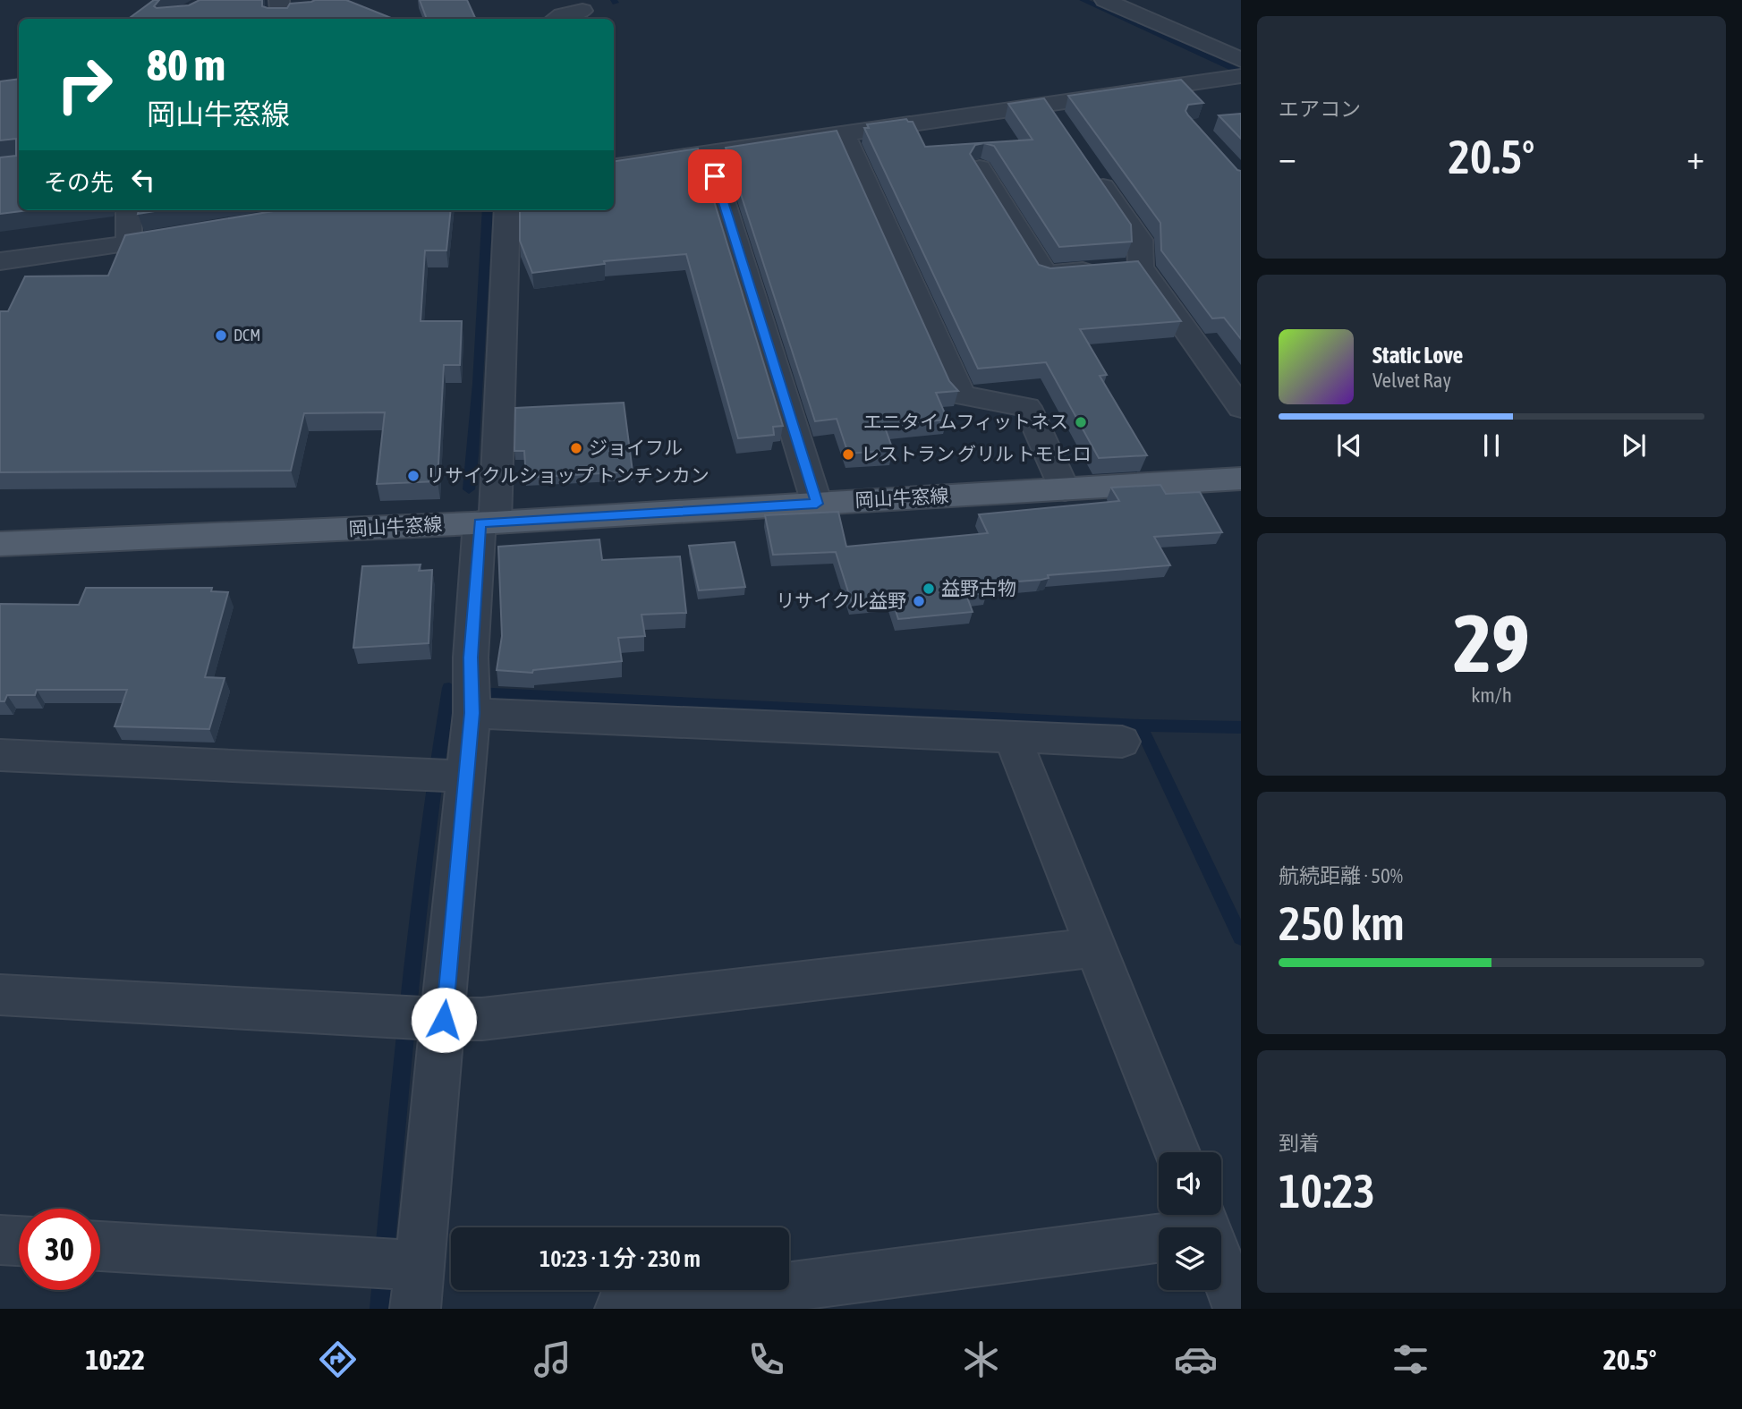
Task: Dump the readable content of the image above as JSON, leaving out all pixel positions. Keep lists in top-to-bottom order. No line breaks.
{"streets":{"main road":["岡山牛窓線"]},"places":["DCM","エニタイムフィットネス","ジョイフル","レストラン グリル トモヒロ","リサイクルショップ トンチンカン","益野古物","リサイクル益野"],"page":{"tile":["エアコン",["29","km/h"],["航続距離 · 50%","250 km"],["到着","10:23"]],"turn":["80 m","岡山牛窓線"],"heat":["−","20.5°","+"],"then":"その先","song":["Static Love","Velvet Ray"],"limit":"30","trip":"10:23 · 1 分 · 230 m","tabs":["10:22","20.5°"]}}
